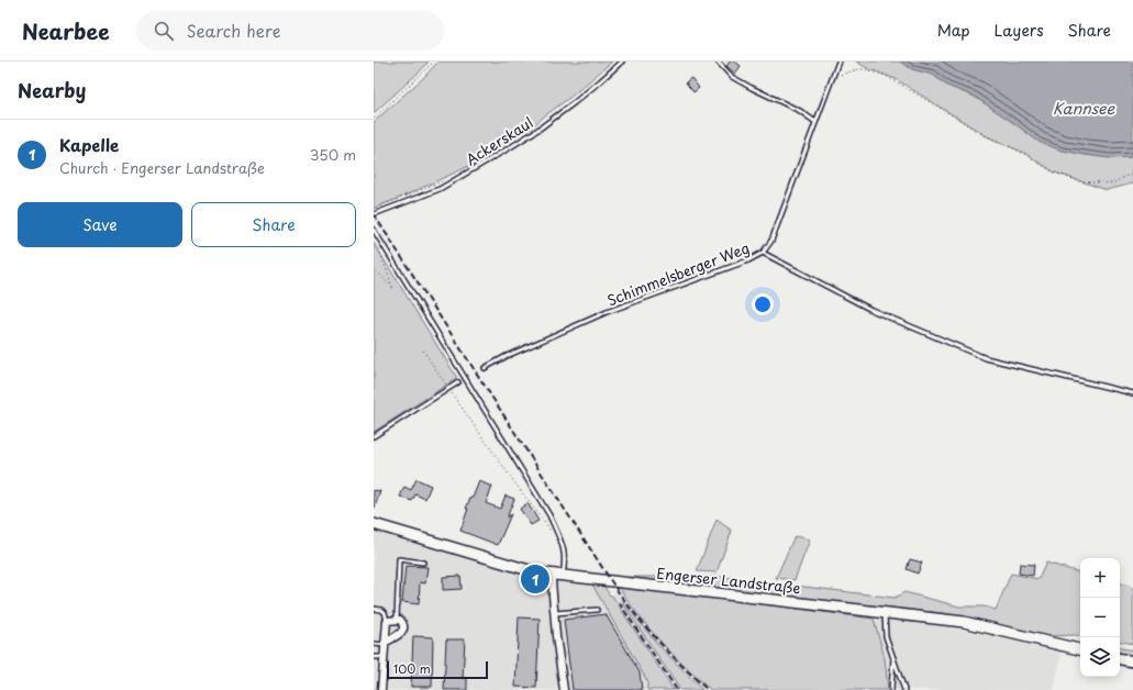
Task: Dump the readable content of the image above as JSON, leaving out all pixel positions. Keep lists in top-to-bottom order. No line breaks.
{"streets":{"main road":["Engerser Landstraße"],"lane":["Ackerskaul","Schimmelsberger Weg"]},"water":["Kannsee"],"scale_bar":"100 m","page":{"header":"Nearbee","search":"Search here","nav":["Map","Layers","Share"],"heading":"Nearby","list":[{"mark":"1","name":"Kapelle","note":"Church · Engerser Landstraße","value":"350 m"}],"buttons":["Save","Share"],"map_buttons":["+","−"],"pins":"1","scale":"100 m"}}
